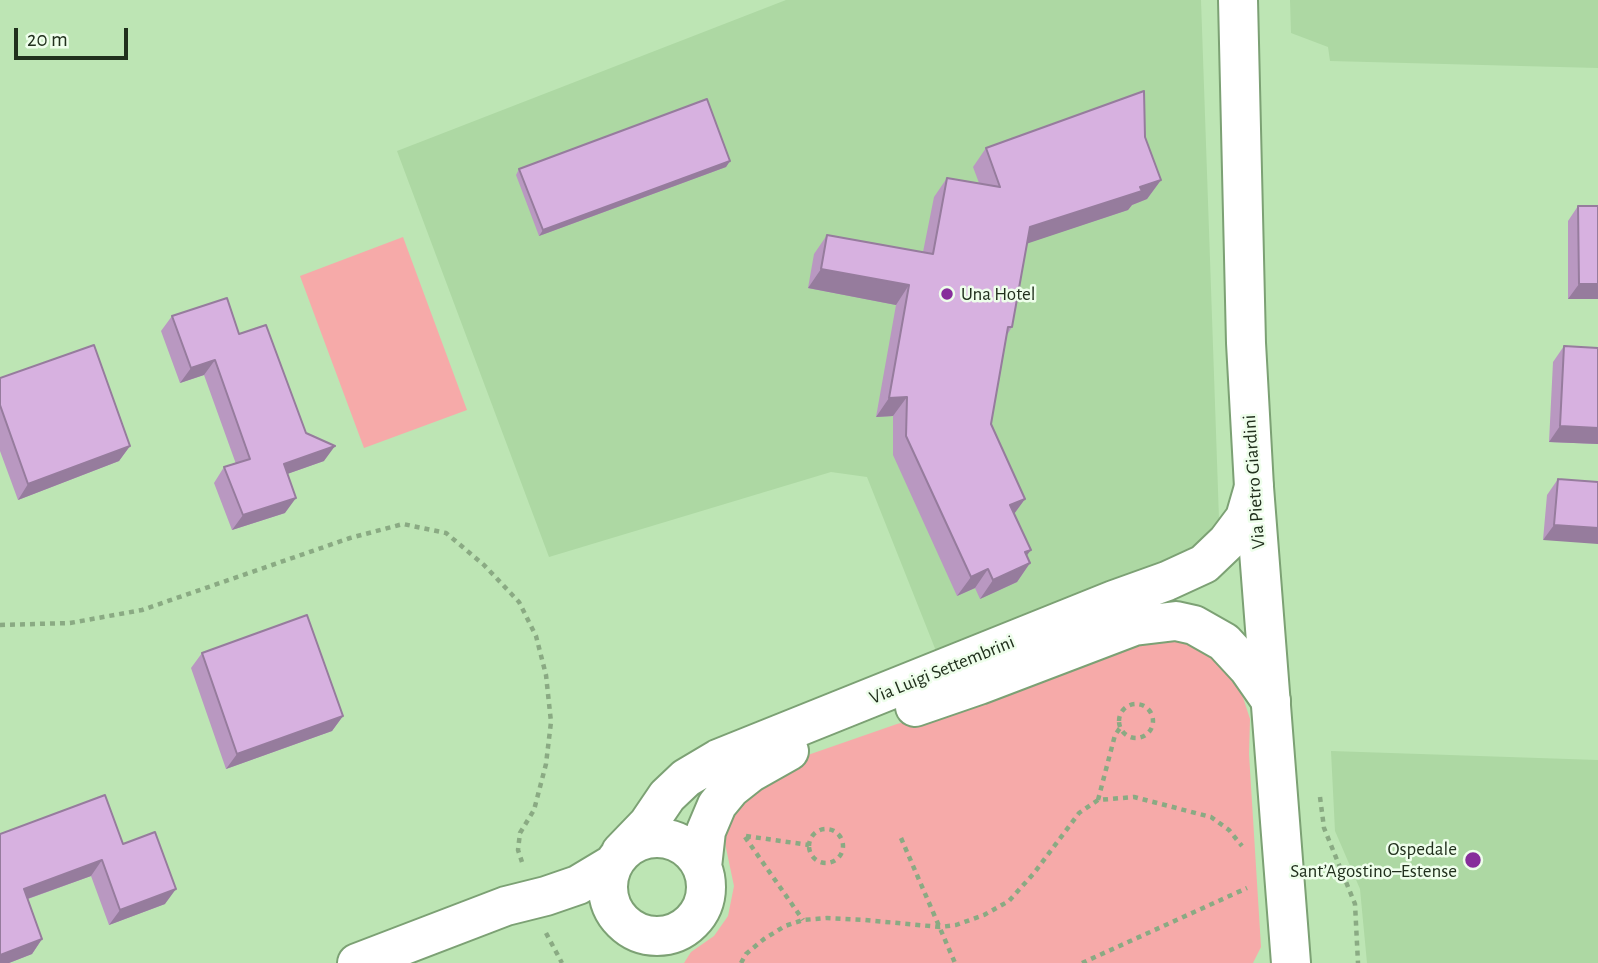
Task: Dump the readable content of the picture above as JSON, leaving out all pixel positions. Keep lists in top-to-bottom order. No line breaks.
{"streets":{"street":["Via Pietro Giardini","Via Luigi Settembrini"]},"crossings":[["Via Pietro Giardini","Via Luigi Settembrini"]],"places":["Una Hotel","Ospedale Sant’Agostino–Estense"],"scale_bar":"20 m"}
